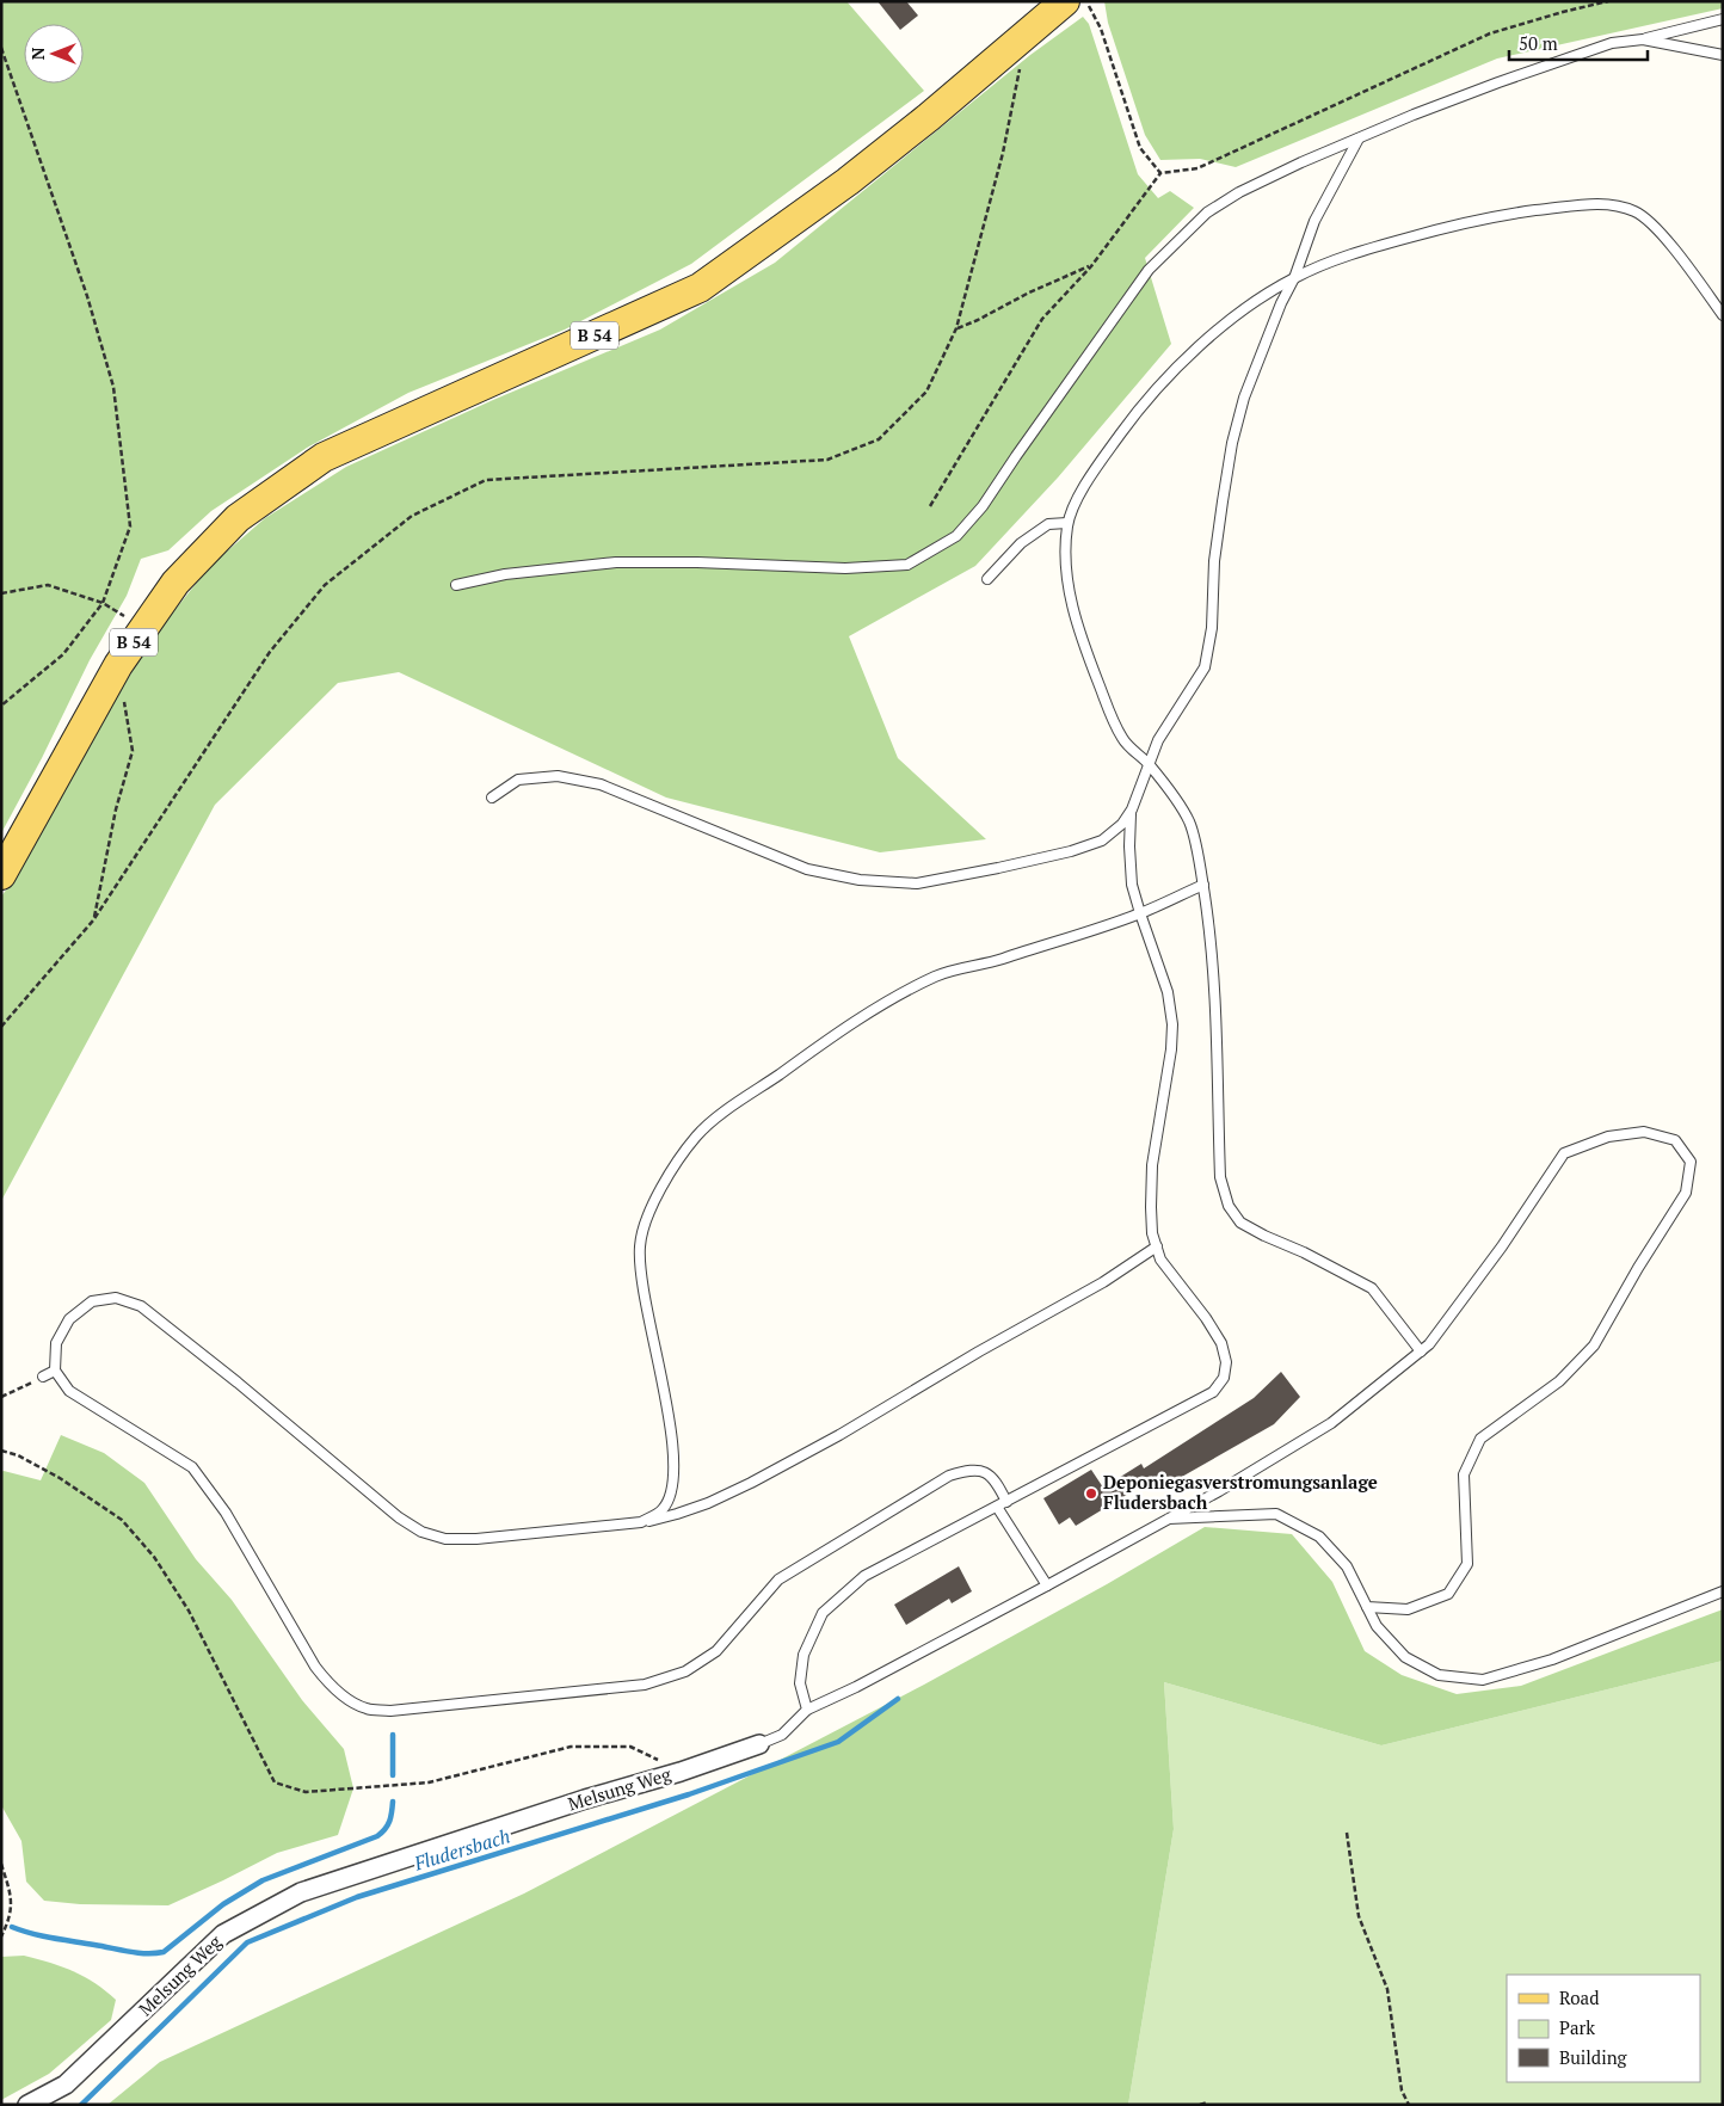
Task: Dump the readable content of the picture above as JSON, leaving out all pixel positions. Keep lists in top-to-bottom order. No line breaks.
{"streets":{"main road":["B 54"],"street":["Melsung Weg"]},"water":["Fludersbach"],"places":["Deponiegasverstromungsanlage Fludersbach"],"legend":["Road","Park","Building"],"scale_bar":"50 m","north":"left"}
